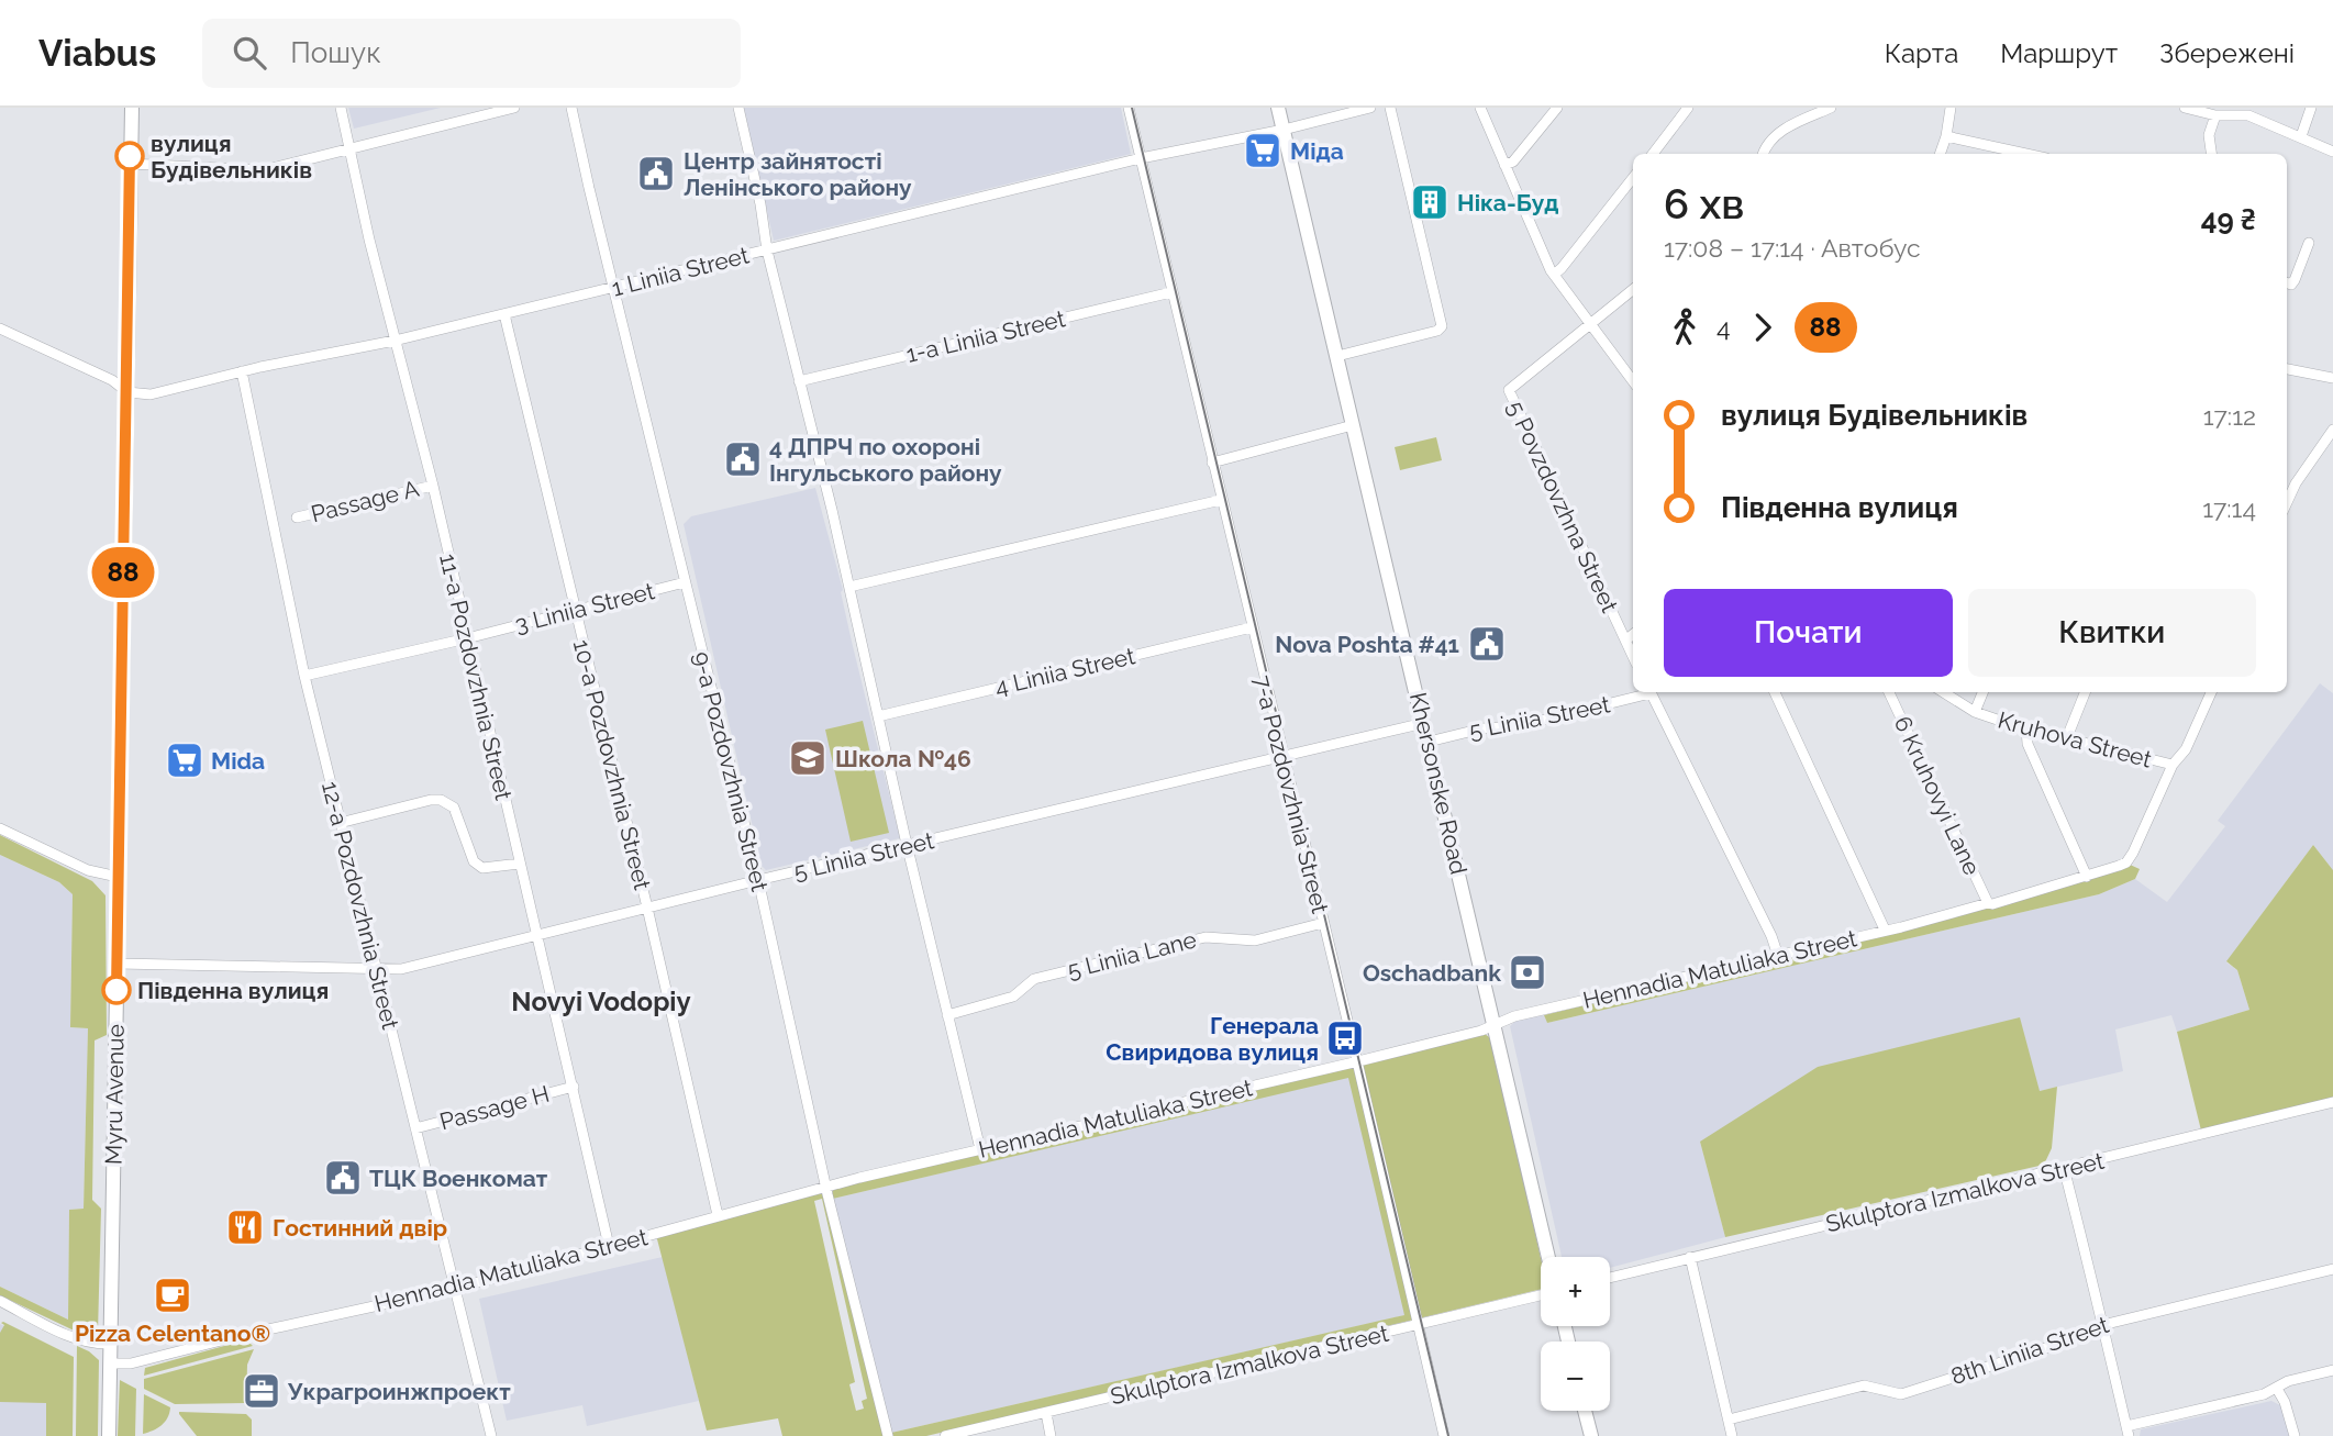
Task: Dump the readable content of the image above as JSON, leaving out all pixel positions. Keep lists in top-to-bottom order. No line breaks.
{"streets":{"main road":["Khersonske Road","Myru Avenue"],"street":["1 Liniia Street","1-a Liniia Street","Passage A","5 Povzdovzhna Street","3 Liniia Street","4 Liniia Street","11-a Pozdovzhnia Street","5 Liniia Street","Kruhova Street","10-a Pozdovzhnia Street","9-a Pozdovzhnia Street","7-a Pozdovzhnia Street","6 Kruhovyi Lane","12-a Pozdovzhnia Street","5 Liniia Lane","Hennadia Matuliaka Street","Passage H","Skulptora Izmalkova Street","8th Liniia Street"]},"crossings":[["1 Liniia Street","11-a Pozdovzhnia Street"],["1 Liniia Street","10-a Pozdovzhnia Street"],["1 Liniia Street","9-a Pozdovzhnia Street"],["1 Liniia Street","Khersonske Road"],["1 Liniia Street","7-a Pozdovzhnia Street"],["1 Liniia Street","12-a Pozdovzhnia Street"],["1 Liniia Street","Myru Avenue"],["1-a Liniia Street","7-a Pozdovzhnia Street"],["Passage A","11-a Pozdovzhnia Street"],["3 Liniia Street","11-a Pozdovzhnia Street"],["3 Liniia Street","10-a Pozdovzhnia Street"],["3 Liniia Street","9-a Pozdovzhnia Street"],["3 Liniia Street","12-a Pozdovzhnia Street"],["4 Liniia Street","7-a Pozdovzhnia Street"],["11-a Pozdovzhnia Street","5 Liniia Street"],["11-a Pozdovzhnia Street","Hennadia Matuliaka Street"],["11-a Pozdovzhnia Street","Passage H"],["5 Liniia Street","10-a Pozdovzhnia Street"],["5 Liniia Street","9-a Pozdovzhnia Street"],["5 Liniia Street","Khersonske Road"],["5 Liniia Street","7-a Pozdovzhnia Street"],["5 Liniia Street","12-a Pozdovzhnia Street"],["5 Liniia Street","Myru Avenue"],["Kruhova Street","Hennadia Matuliaka Street"],["10-a Pozdovzhnia Street","Hennadia Matuliaka Street"],["9-a Pozdovzhnia Street","Hennadia Matuliaka Street"],["Khersonske Road","Hennadia Matuliaka Street"],["7-a Pozdovzhnia Street","5 Liniia Lane"],["7-a Pozdovzhnia Street","Hennadia Matuliaka Street"],["7-a Pozdovzhnia Street","Skulptora Izmalkova Street"],["6 Kruhovyi Lane","Hennadia Matuliaka Street"],["12-a Pozdovzhnia Street","Hennadia Matuliaka Street"],["12-a Pozdovzhnia Street","Passage H"],["Hennadia Matuliaka Street","Myru Avenue"]],"districts":["Novyi Vodopiy"],"places":{"supermarket":["Міда","Mida"],"other":["вулиця Будівельників","Південна вулиця"],"public building":["Центр зайнятості Ленінського району","4 ДПРЧ по охороні Інгульського району","Nova Poshta #41","ТЦК Военкомат"],"building":["Ніка-Буд"],"school or university":["Школа №46"],"bank":["Oschadbank"],"bus stop":["Генерала Свиридова вулиця"],"restaurant":["Гостинний двір"],"cafe":["Pizza Celentano®"],"office":["Украгроинжпроект"]},"lines":["bus line 88"],"page":{"header":"Viabus","search":"Пошук","nav":["Карта","Маршрут","Збережені"],"on_map":"88","heading":["6 хв","17:08 – 17:14 · Автобус","49 ₴"],"legs":["4","88"],"list":[{"name":"вулиця Будівельників","value":"17:12"},{"name":"Південна вулиця","value":"17:14"}],"buttons":["Почати","Квитки"],"map_buttons":["+","−"]}}
